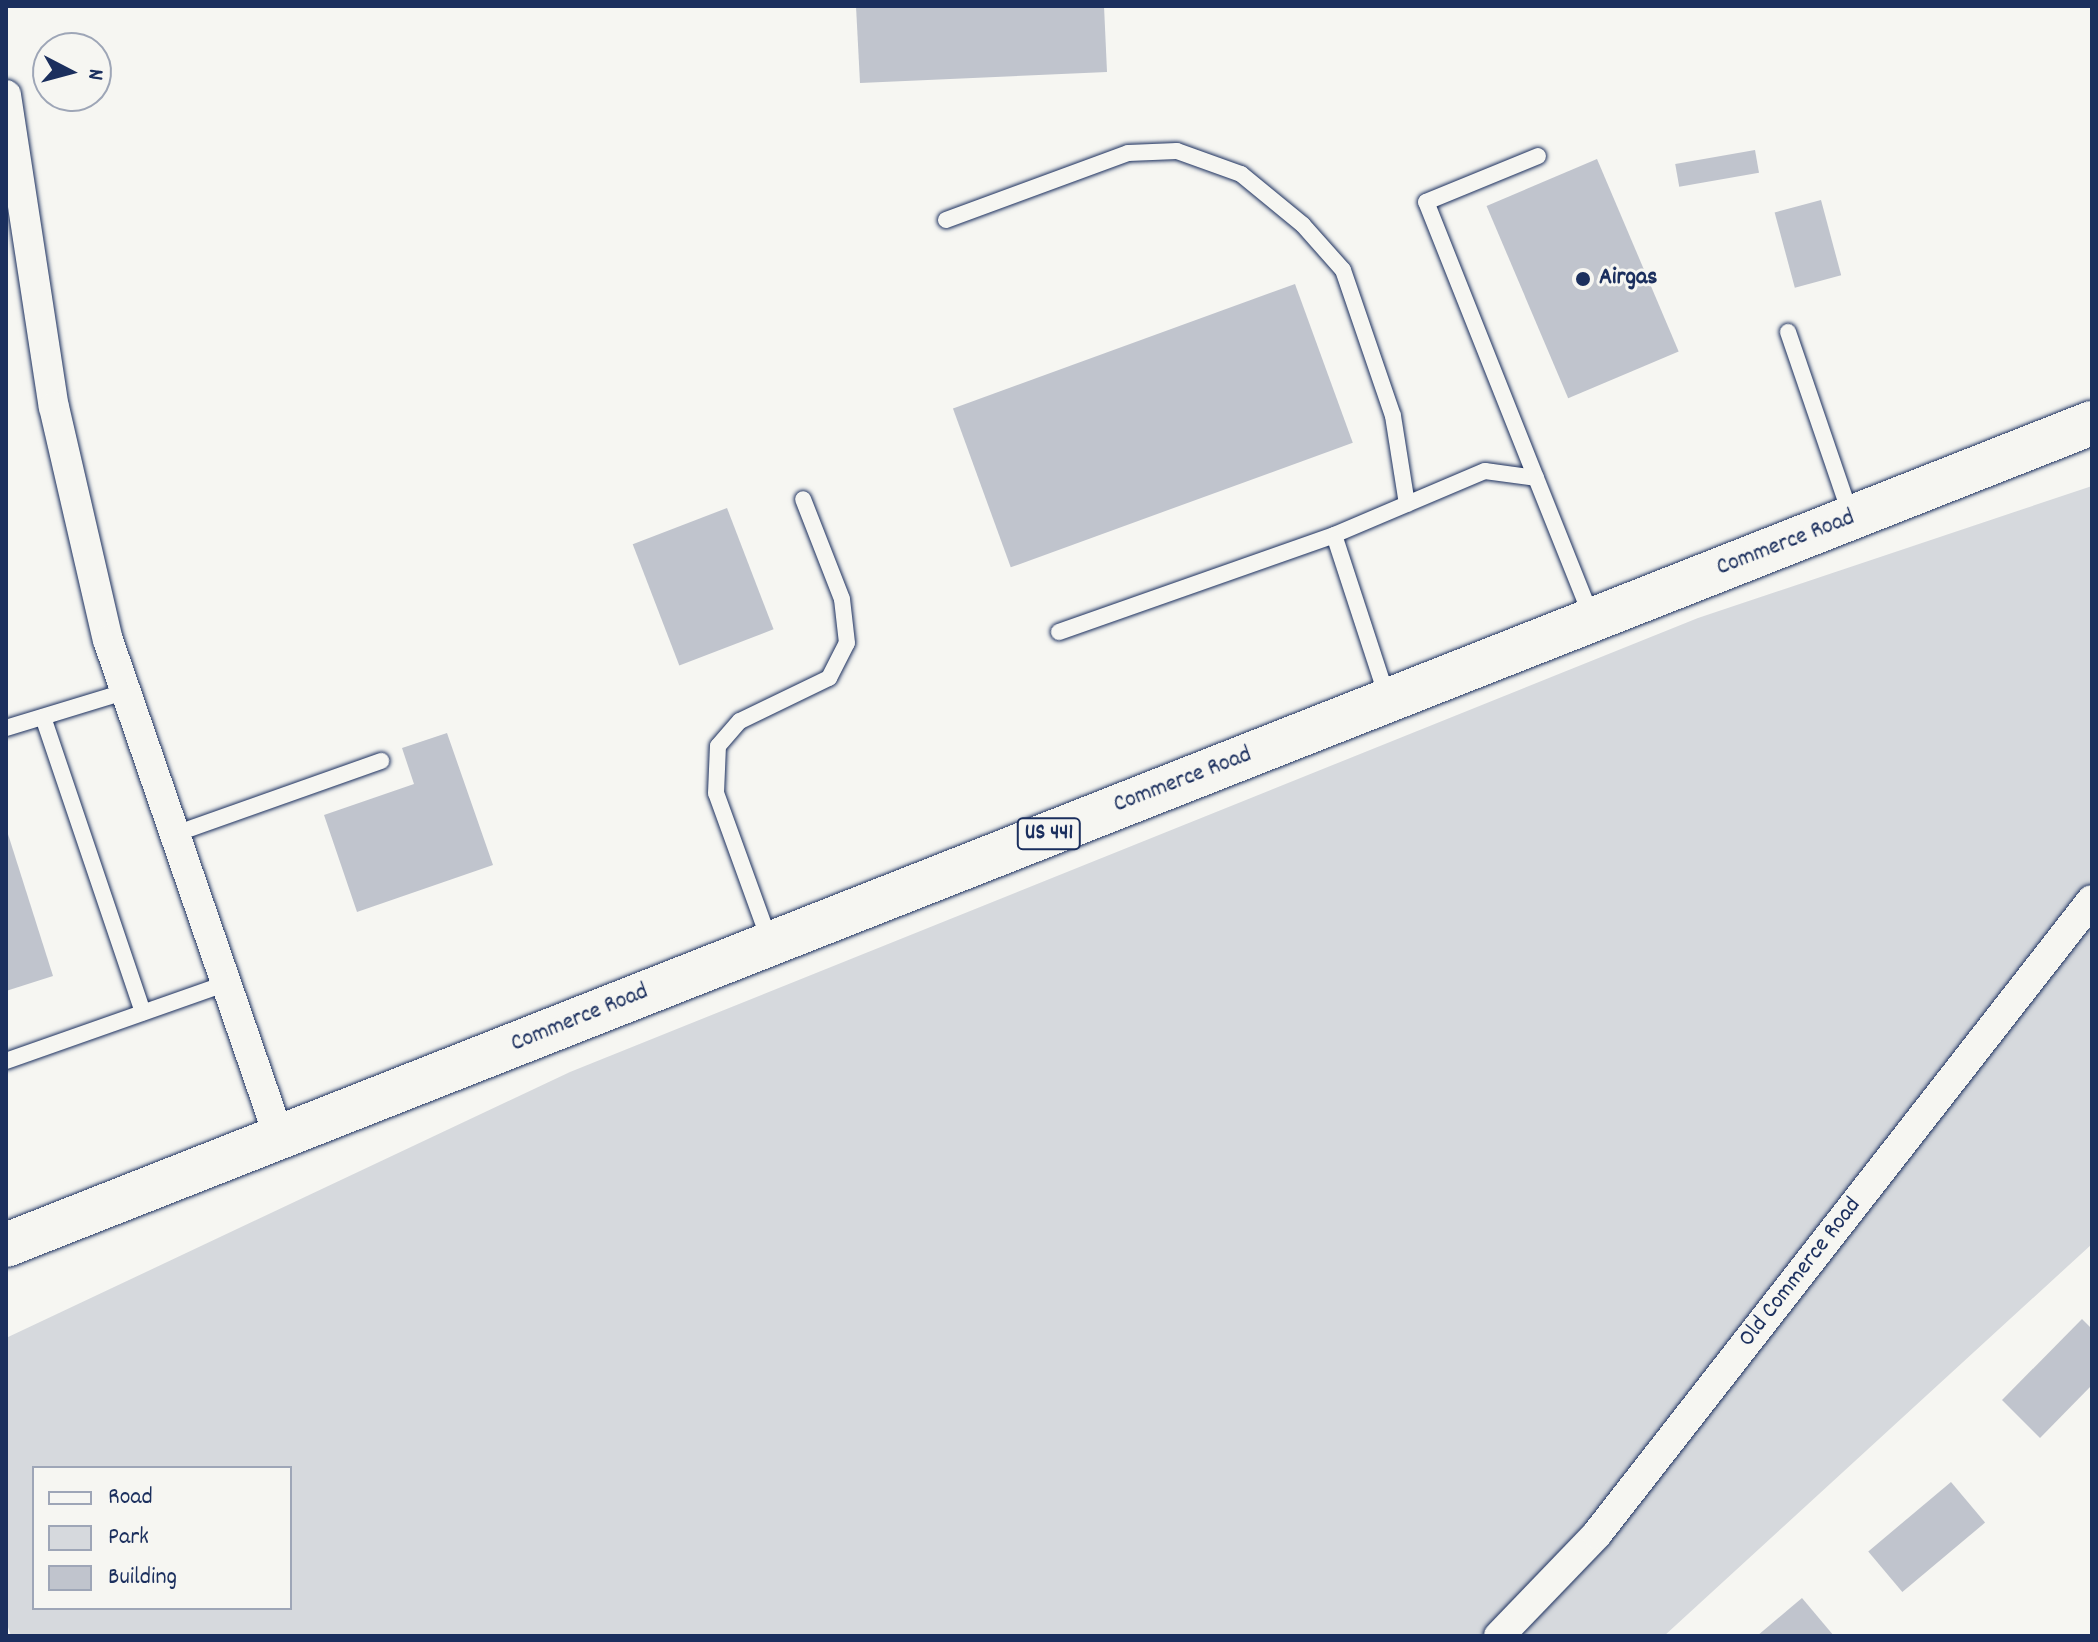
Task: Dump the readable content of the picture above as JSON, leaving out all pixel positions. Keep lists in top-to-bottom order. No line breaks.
{"streets":{"highway":["Commerce Road","US 441"],"street":["Old Commerce Road"]},"places":["Airgas"],"legend":["Road","Park","Building"],"north":"right"}
